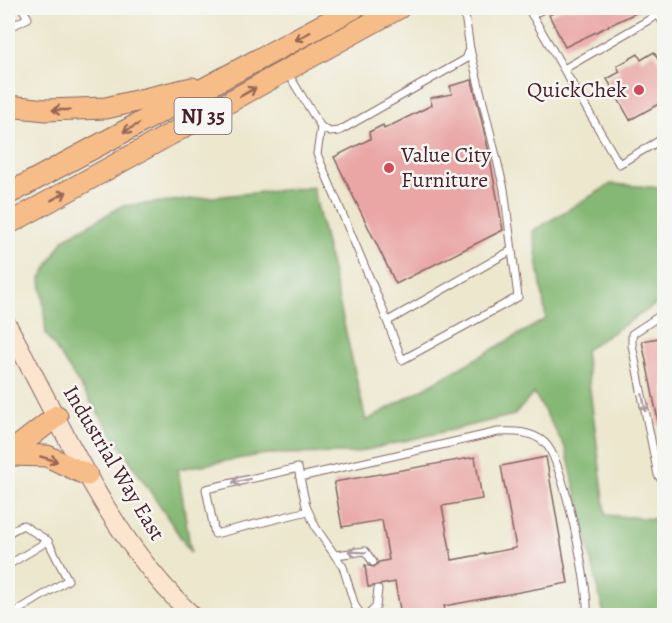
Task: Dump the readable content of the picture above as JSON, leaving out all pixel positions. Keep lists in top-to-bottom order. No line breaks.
{"streets":{"main road":["NJ 35"],"street":["Industrial Way East"]},"places":["QuickChek","Value City Furniture"]}
